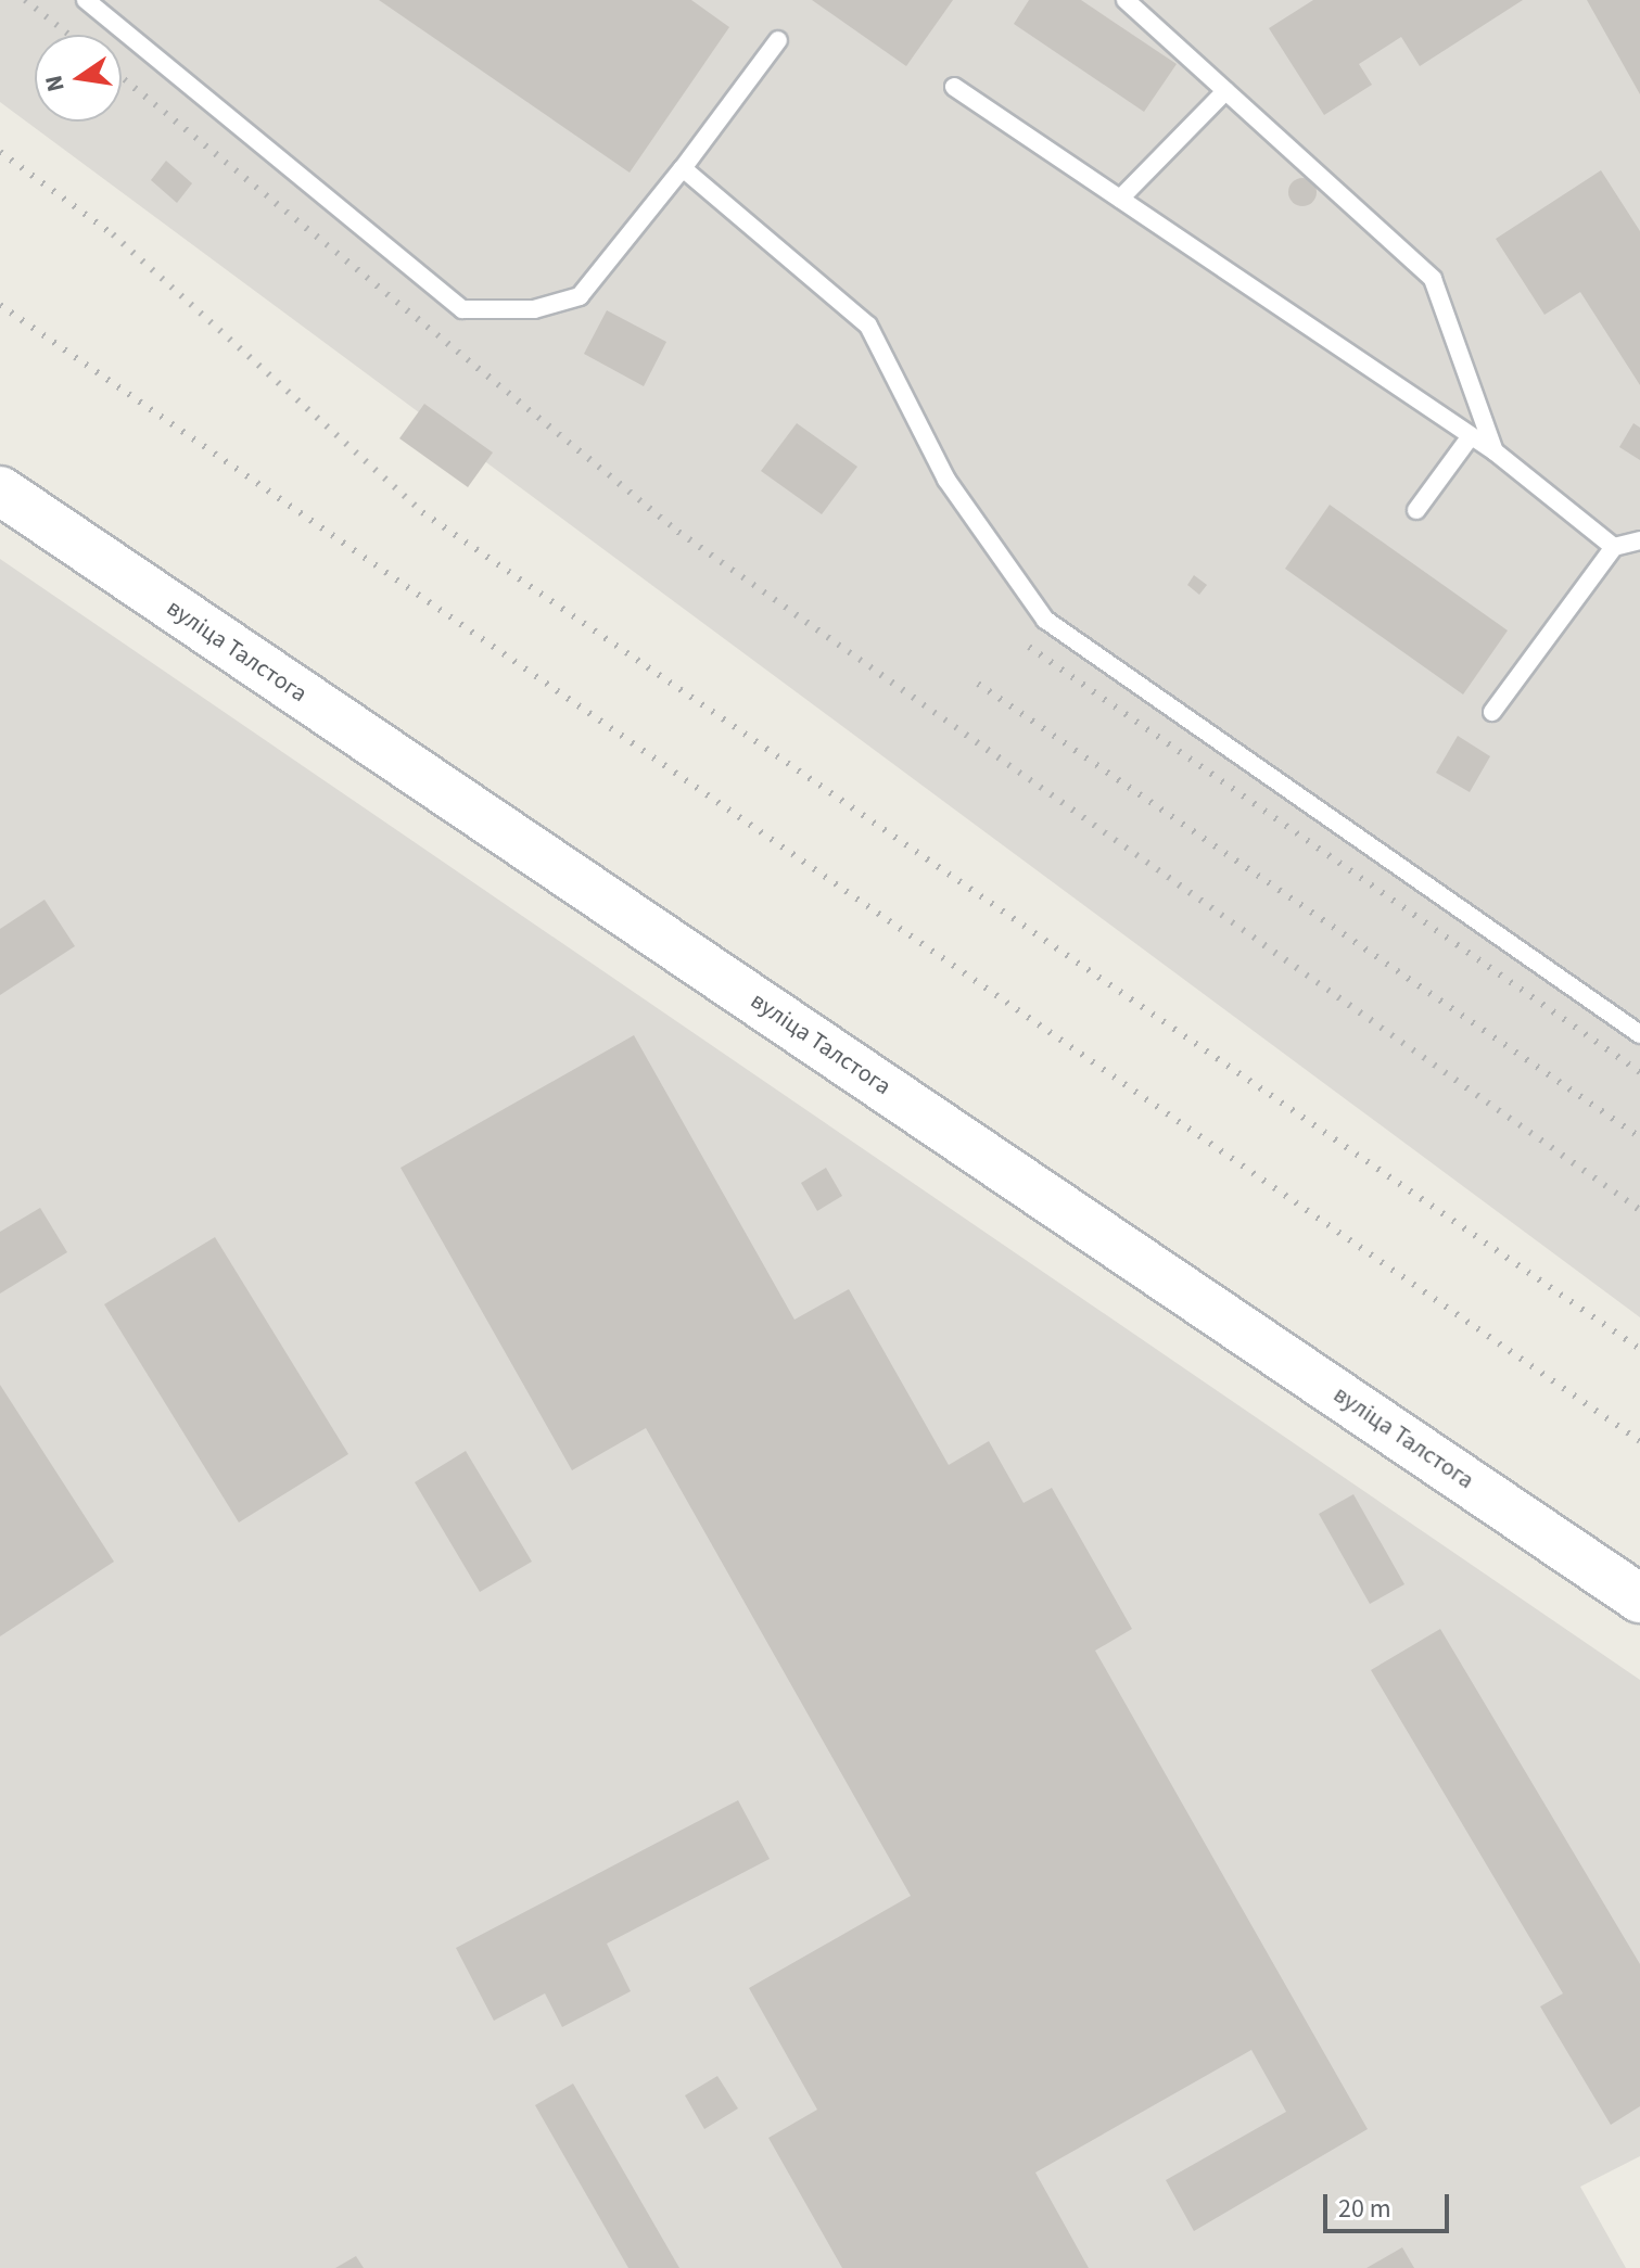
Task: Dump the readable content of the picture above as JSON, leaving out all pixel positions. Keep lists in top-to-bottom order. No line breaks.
{"streets":{"main road":["вуліца Талстога"]},"scale_bar":"20 m","north":"left"}
